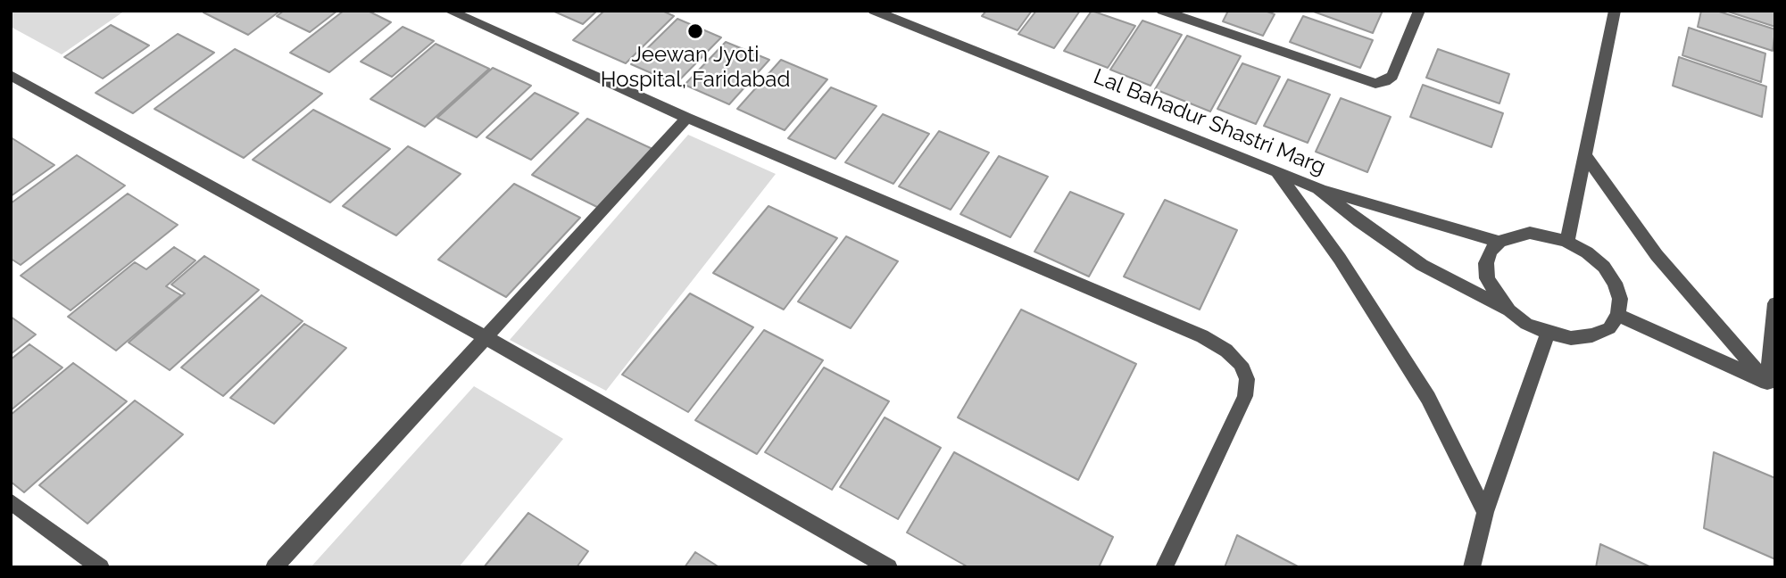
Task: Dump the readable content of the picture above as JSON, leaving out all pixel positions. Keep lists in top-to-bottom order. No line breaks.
{"streets":{"street":["Lal Bahadur Shastri Marg"]},"places":["Jeewan Jyoti Hospital, Faridabad"]}
